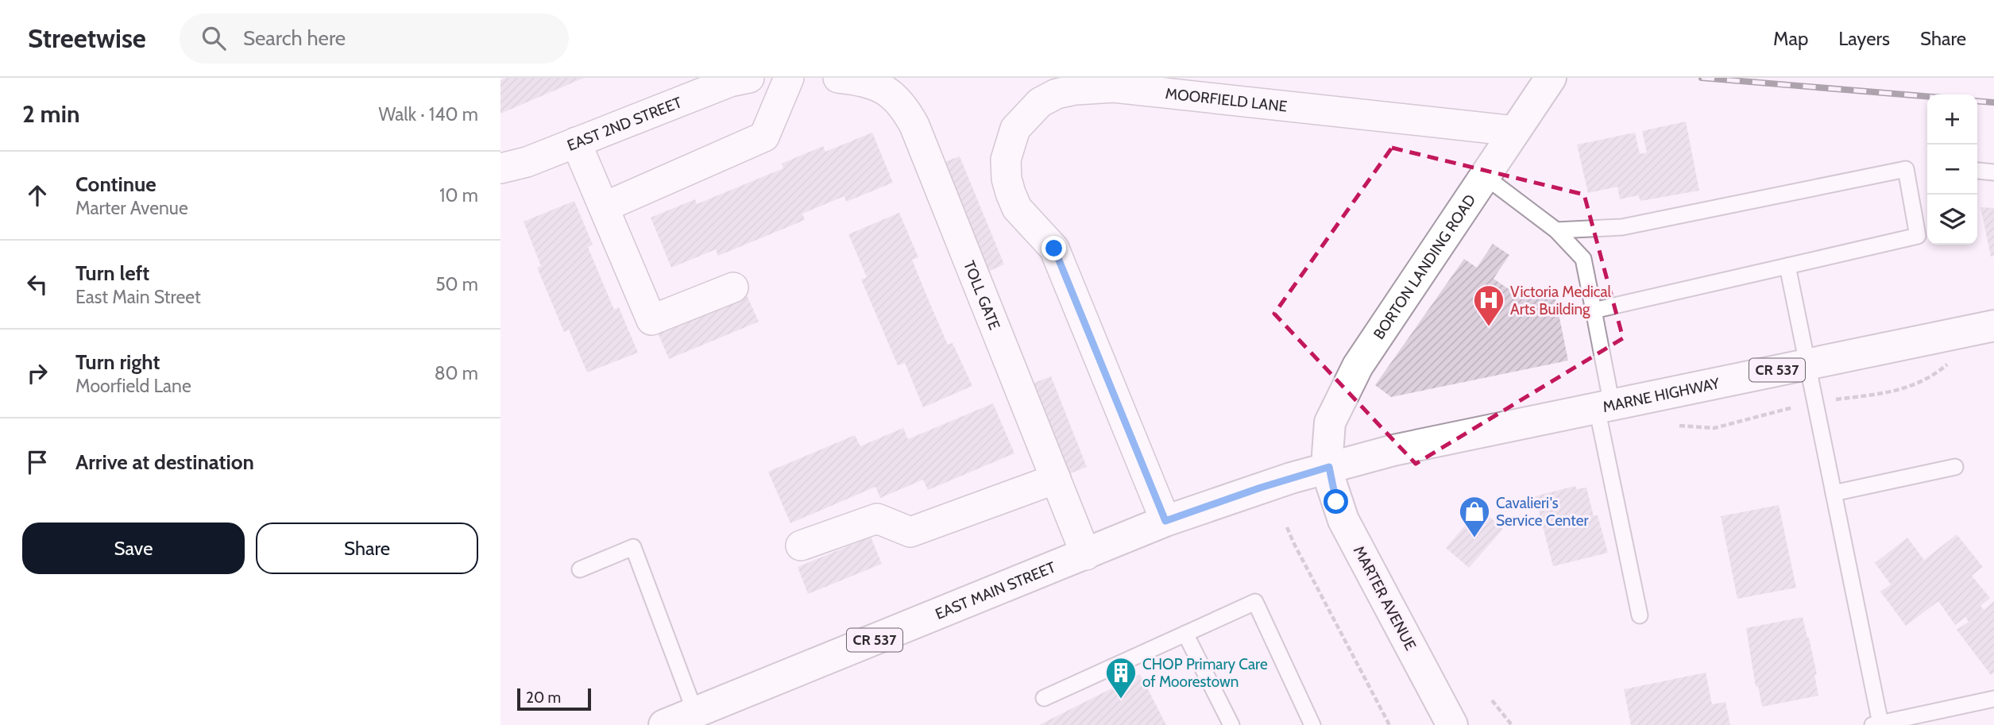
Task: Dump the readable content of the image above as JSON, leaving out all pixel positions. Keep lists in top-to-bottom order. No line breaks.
{"streets":{"main road":["BORTON LANDING ROAD","CR 537","MARNE HIGHWAY","EAST MAIN STREET","MARTER AVENUE"],"street":["MOORFIELD LANE","EAST 2ND STREET","TOLL GATE"]},"crossings":[["MOORFIELD LANE","BORTON LANDING ROAD"],["MOORFIELD LANE","EAST MAIN STREET"],["BORTON LANDING ROAD","MARNE HIGHWAY"],["BORTON LANDING ROAD","EAST MAIN STREET"],["BORTON LANDING ROAD","MARTER AVENUE"],["TOLL GATE","EAST MAIN STREET"],["MARNE HIGHWAY","EAST MAIN STREET"],["MARNE HIGHWAY","MARTER AVENUE"],["EAST MAIN STREET","MARTER AVENUE"]],"places":{"hospital":["Victoria Medical Arts Building"],"shop":["Cavalieri's Service Center"],"building":["CHOP Primary Care of Moorestown"]},"scale_bar":"20 m","page":{"header":"Streetwise","search":"Search here","nav":["Map","Layers","Share"],"heading":["2 min","Walk · 140 m"],"map_buttons":["+","−"],"list":[["Continue","Marter Avenue","10 m"],["Turn left","East Main Street","50 m"],["Turn right","Moorfield Lane","80 m"],"Arrive at destination"],"buttons":["Save","Share"],"scale":"20 m"}}
